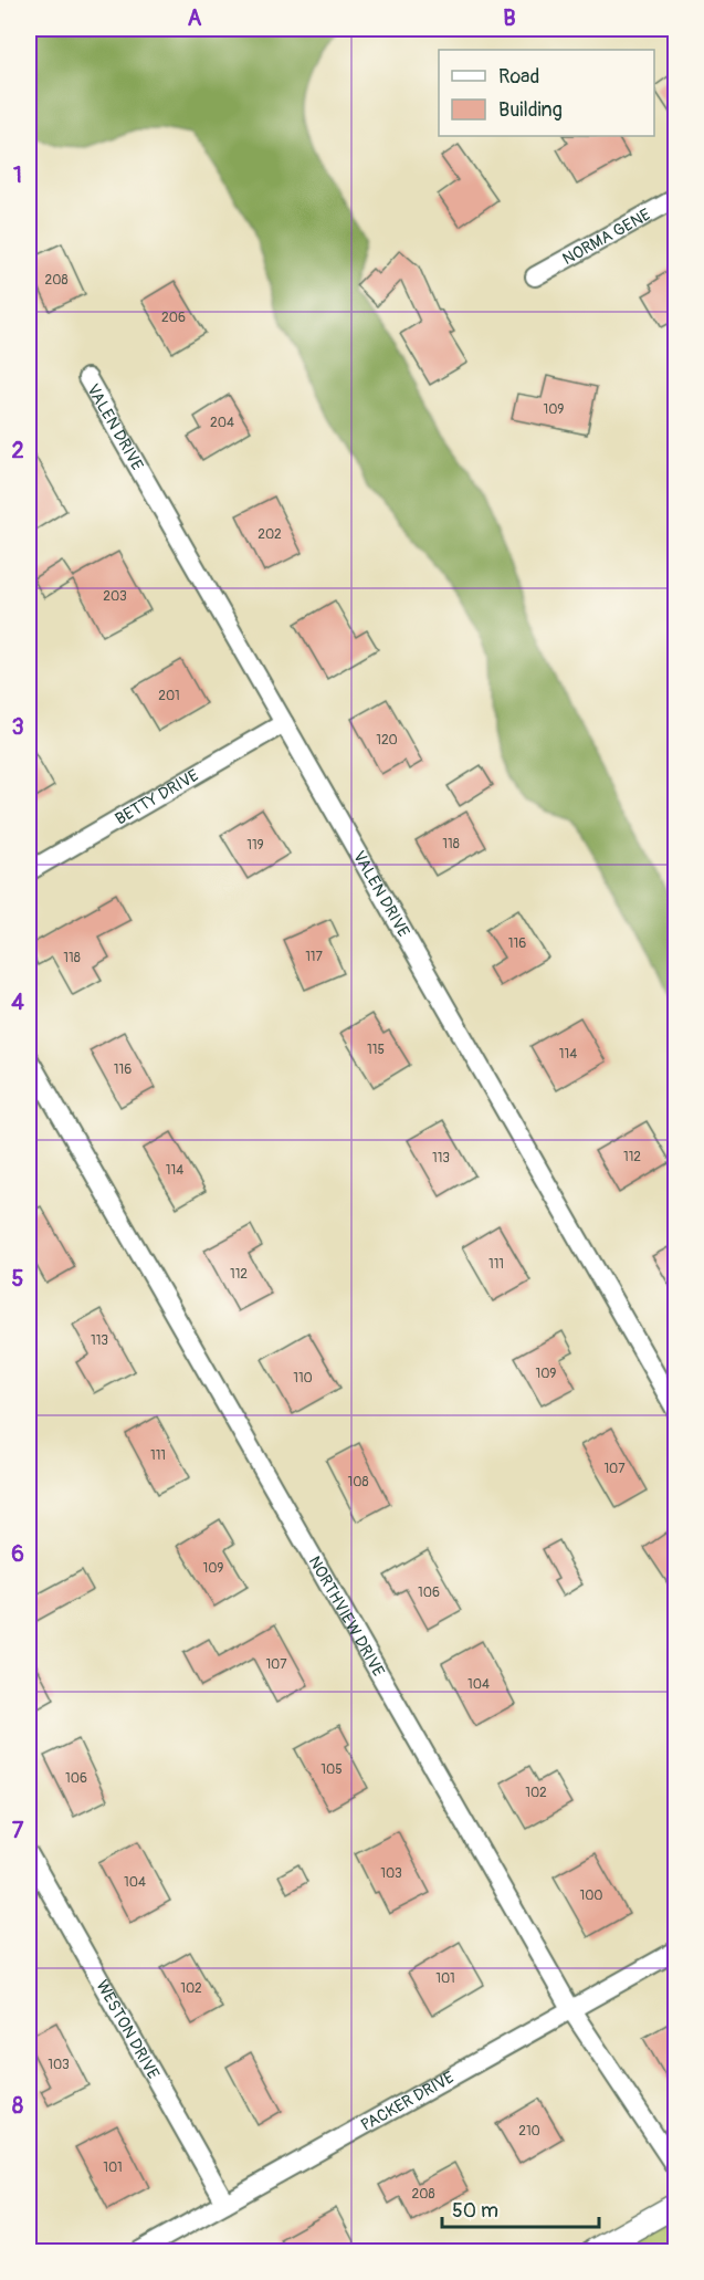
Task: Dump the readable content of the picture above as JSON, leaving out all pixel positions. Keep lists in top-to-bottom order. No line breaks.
{"streets":{"street":["NORMA GENE","VALEN DRIVE","BETTY DRIVE","NORTHVIEW DRIVE","WESTON DRIVE","PACKER DRIVE"]},"crossings":[["VALEN DRIVE","BETTY DRIVE"],["NORTHVIEW DRIVE","PACKER DRIVE"],["WESTON DRIVE","PACKER DRIVE"]],"house_numbers":["208","206","109","204","202","203","201","120","118","119","116","117","118","115","114","116","112","113","114","111","112","113","109","110","111","107","108","109","106","107","104","105","106","102","103","104","100","101","102","103","210","101","208"],"legend":["Road","Building"],"scale_bar":"50 m","grid":{"columns":["A","B"],"rows":["1","2","3","4","5","6","7","8"]}}
